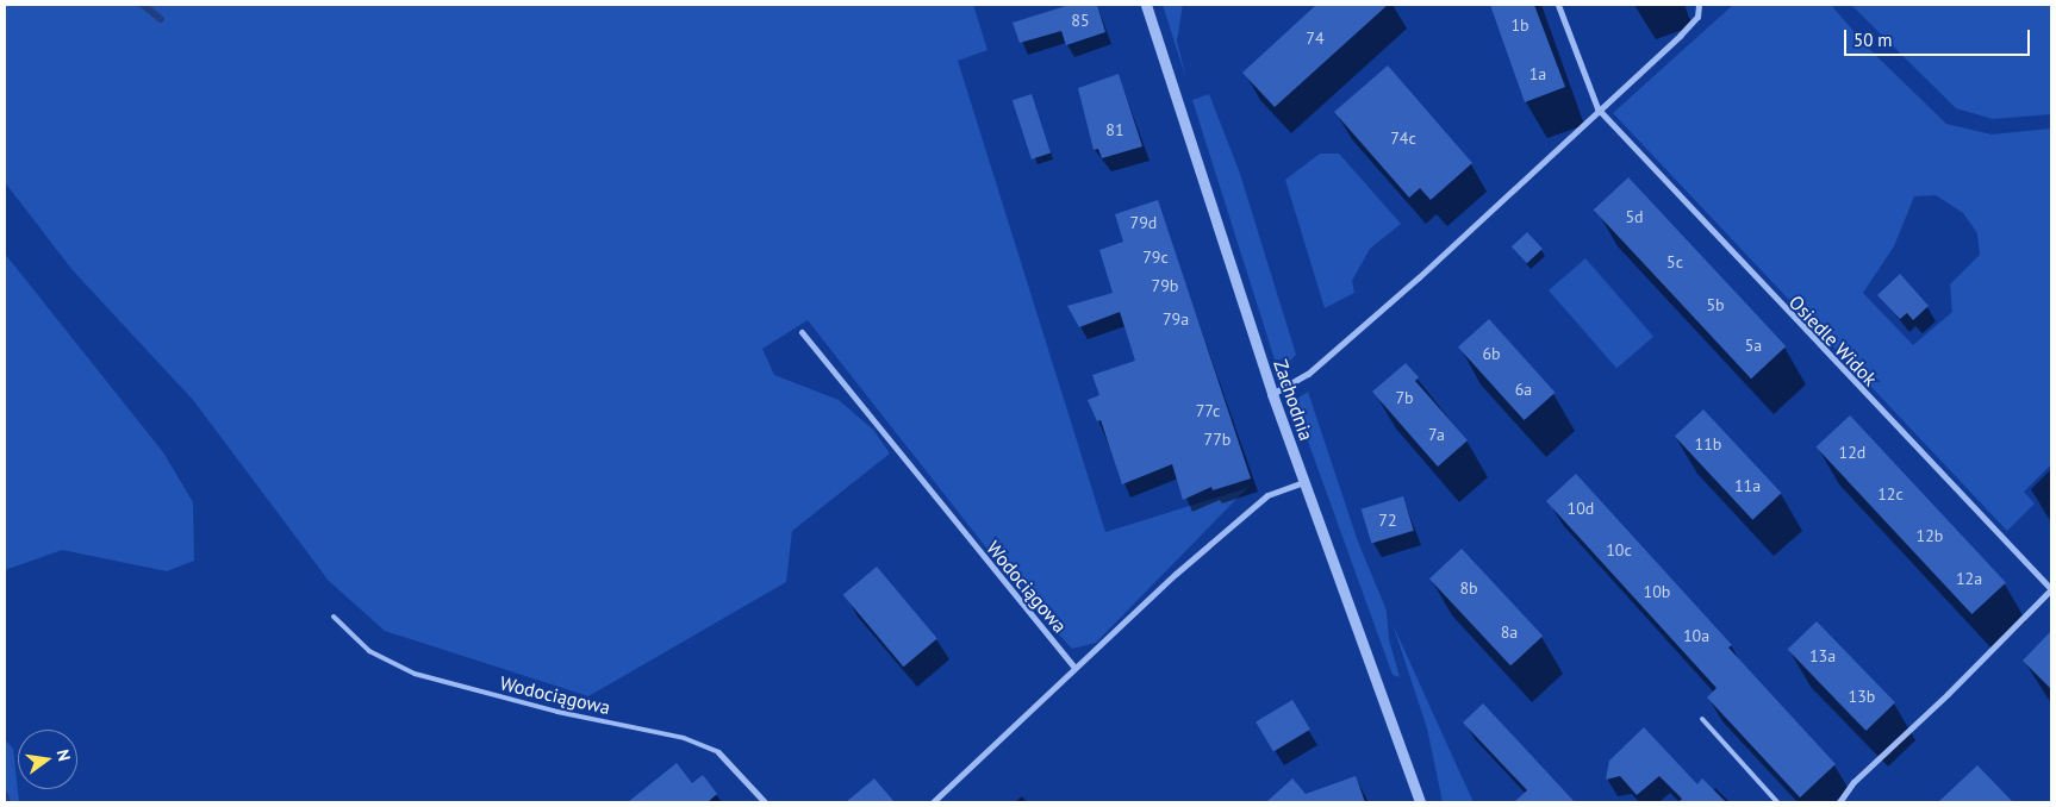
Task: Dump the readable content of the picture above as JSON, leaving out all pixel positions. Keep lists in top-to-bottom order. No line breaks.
{"streets":{"street":["Osiedle Widok","Zachodnia","Wodociągowa"]},"house_numbers":["85","1b","74","1a","81","74c","5d","79d","79c","5c","79b","5b","79a","5a","6b","6a","7b","77c","7a","77b","11b","12d","11a","12c","10d","72","12b","10c","12a","8b","10b","8a","10a","13a","13b"],"scale_bar":"50 m","north":"right"}
